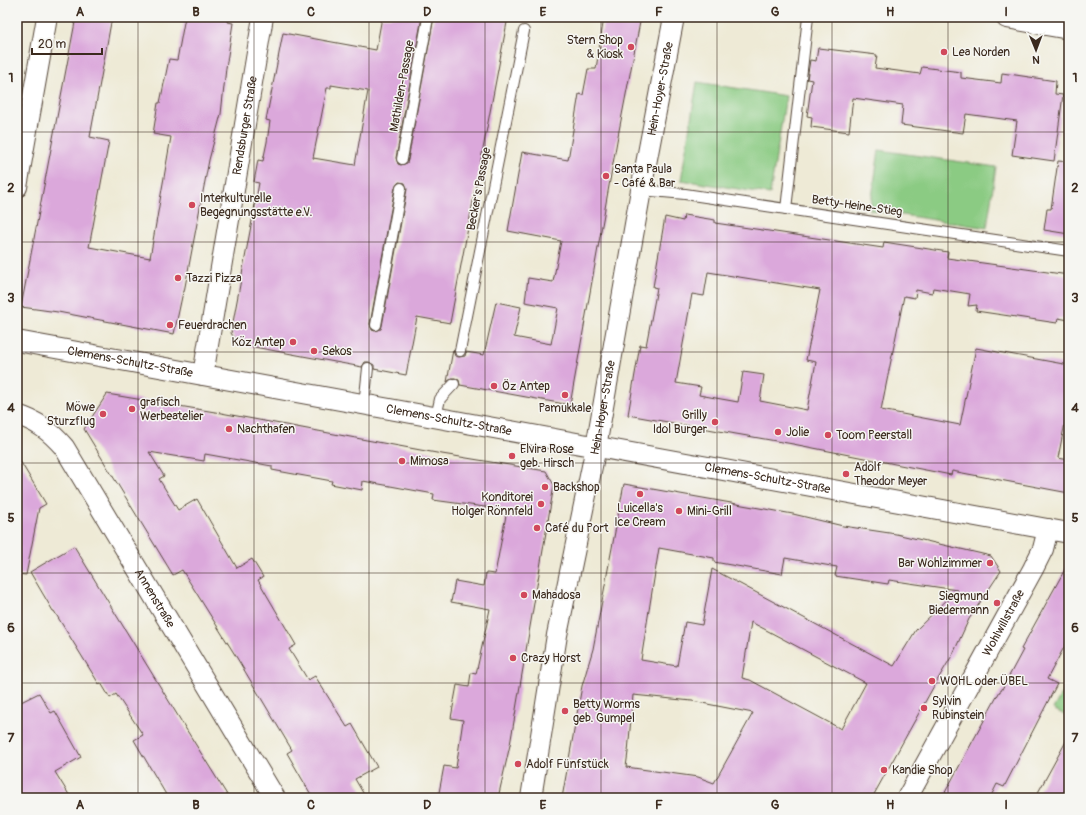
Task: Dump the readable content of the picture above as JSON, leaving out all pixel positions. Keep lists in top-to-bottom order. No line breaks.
{"streets":{"street":["Hein-Hoyer-Straße","Rendsburger Straße","Clemens-Schultz-Straße","Annenstraße","Wohlwillstraße"],"lane":["Mathilden-Passage","Becker's Passage","Betty-Heine-Stieg"]},"crossings":[["Hein-Hoyer-Straße","Betty-Heine-Stieg"],["Hein-Hoyer-Straße","Clemens-Schultz-Straße"],["Rendsburger Straße","Clemens-Schultz-Straße"],["Clemens-Schultz-Straße","Wohlwillstraße"]],"places":["Stern Shop & Kiosk","Lea Norden","Santa Paula - Café & Bar","Interkulturelle Begegnungsstätte e.V.","Tazzi Pizza","Feuerdrachen","Köz Antep","Sekos","Öz Antep","Pamukkale","grafisch Werbeatelier","Möwe Sturzflug","Grilly Idol Burger","Nachthafen","Jolie","Toom Peerstall","Elvira Rose geb. Hirsch","Mimosa","Adolf Theodor Meyer","Backshop","Luicella's Ice Cream","Konditorei Holger Rönnfeld","Mini-Grill","Café du Port","Bar Wohlzimmer","Mahadosa","Siegmund Biedermann","Crazy Horst","WOHL oder ÜBEL","Sylvin Rubinstein","Betty Worms geb. Gumpel","Adolf Fünfstück","Kandie Shop"],"scale_bar":"20 m","north":"bottom","grid":{"columns":["A","B","C","D","E","F","G","H","I"],"rows":["1","2","3","4","5","6","7"]}}
